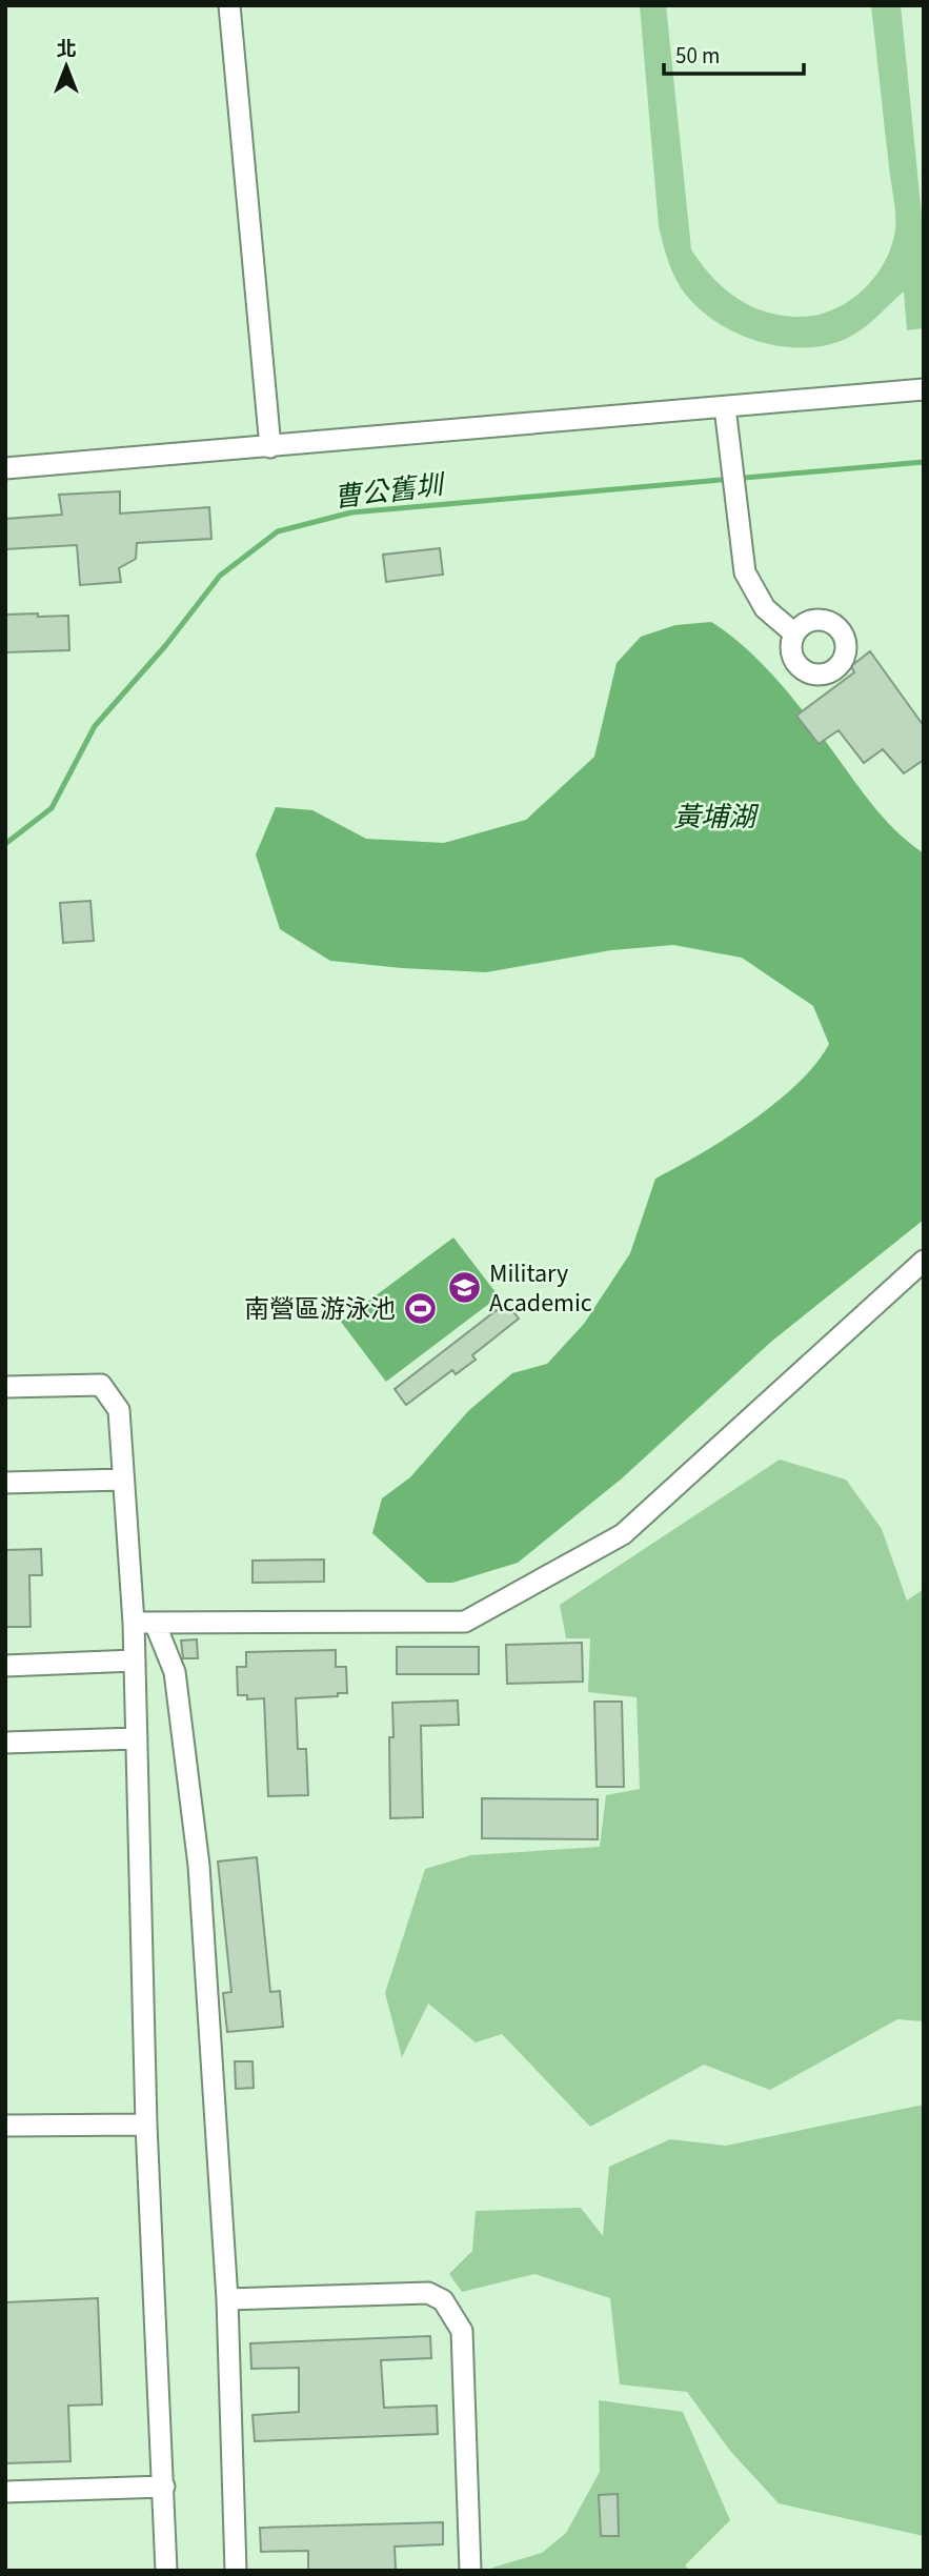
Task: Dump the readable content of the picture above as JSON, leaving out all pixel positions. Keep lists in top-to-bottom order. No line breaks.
{"water":["曹公舊圳","黃埔湖"],"places":{"school or university":["Military Academic"],"sports":["南營區游泳池"]},"scale_bar":"50 m","north":"top"}
